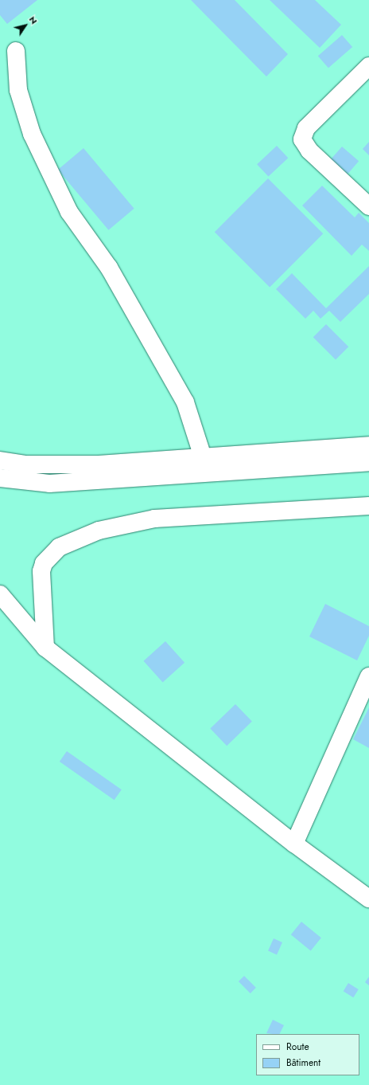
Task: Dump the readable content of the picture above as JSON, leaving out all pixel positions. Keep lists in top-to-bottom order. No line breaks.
{"legend":["Route","Bâtiment"],"north":"top right"}
